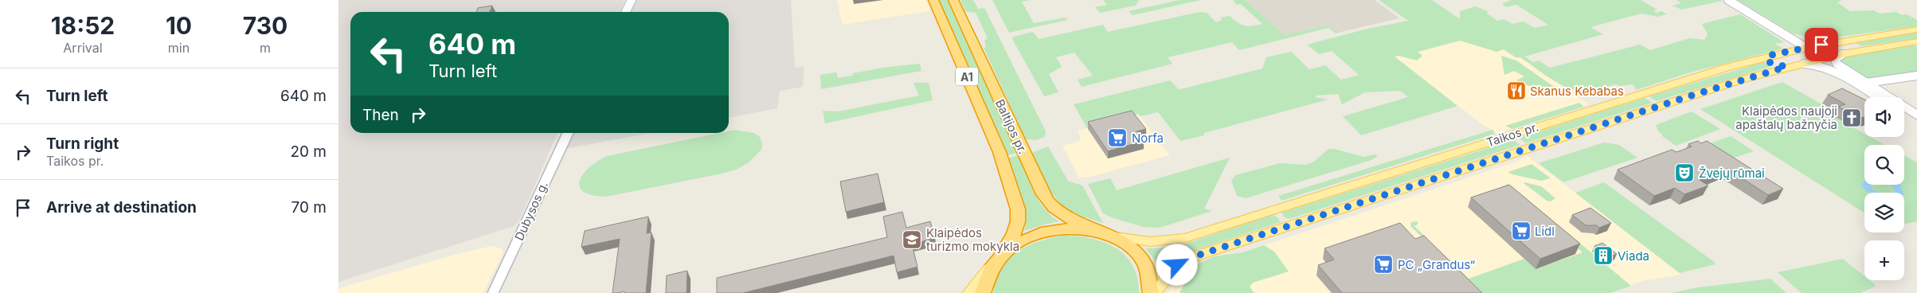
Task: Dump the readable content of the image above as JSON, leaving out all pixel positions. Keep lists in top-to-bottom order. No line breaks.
{"streets":{"highway":["A1","Baltijos pr."],"main road":["Taikos pr."],"street":["Dubysos g."]},"crossings":[["A1","Baltijos pr."],["A1","Taikos pr."]],"places":{"restaurant":["Skanus Kebabas"],"church":["Klaipėdos naujoji apaštalų bažnyčia"],"supermarket":["Norfa","Lidl","PC „Grandus“"],"theatre":["Žvejų rūmai"],"school or university":["Klaipėdos turizmo mokykla"],"building":["Viada"]},"page":{"eta":["18:52","Arrival","10","min","730","m"],"turn":["640 m","Turn left"],"list":[{"name":"Turn left","value":"640 m"},{"name":"Turn right","note":"Taikos pr.","value":"20 m"},{"name":"Arrive at destination","value":"70 m"}],"then":"Then","map_buttons":"+"}}
